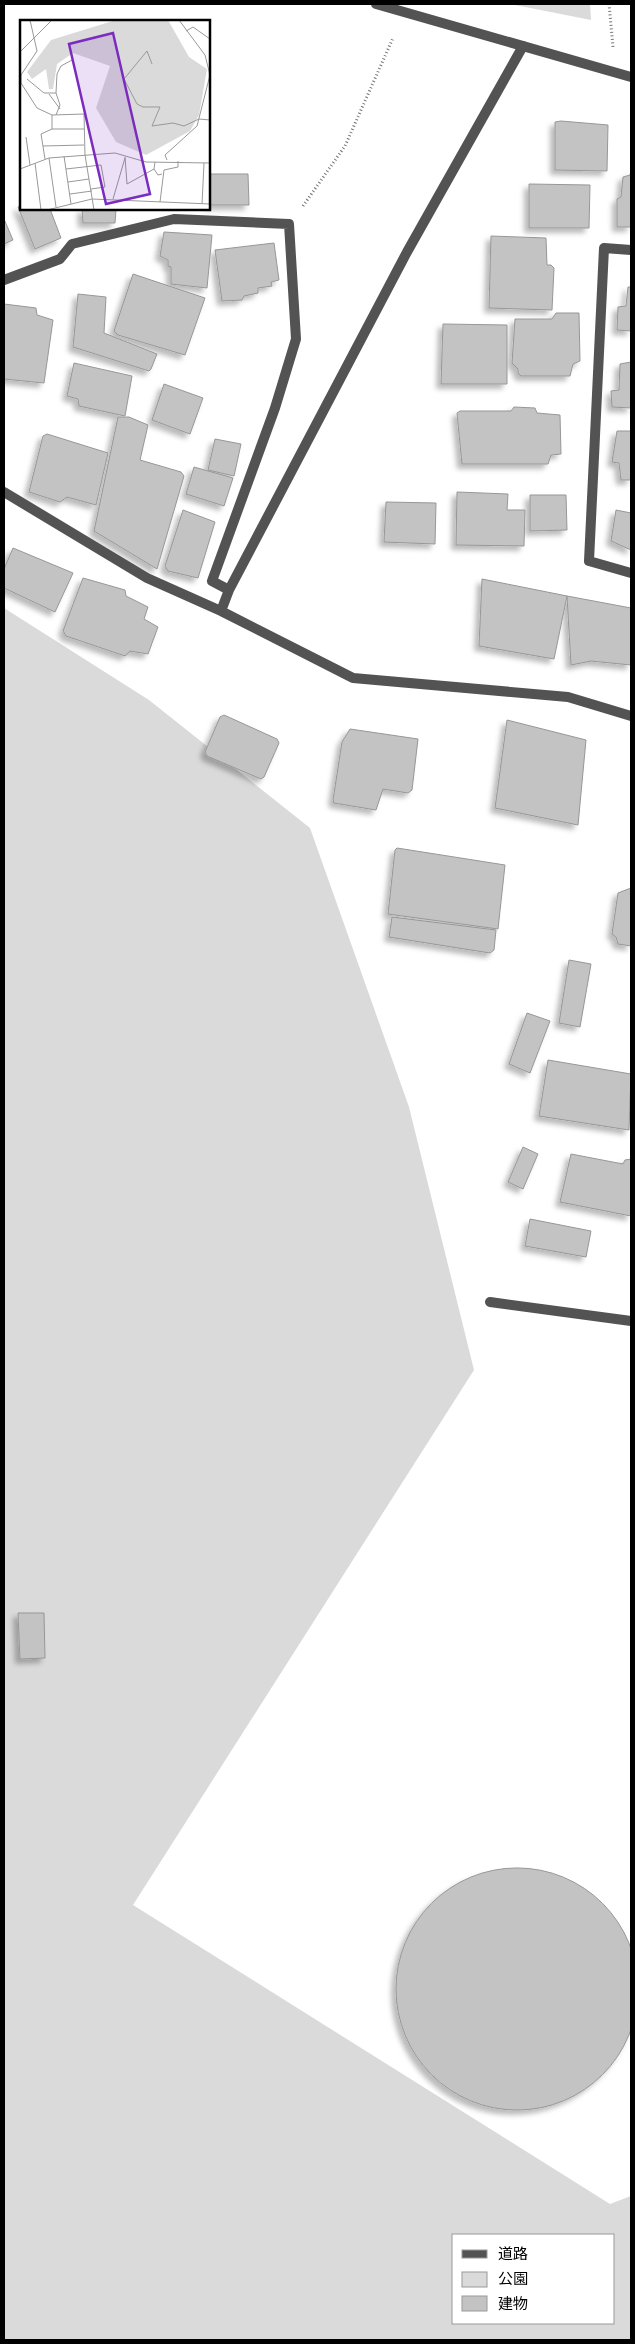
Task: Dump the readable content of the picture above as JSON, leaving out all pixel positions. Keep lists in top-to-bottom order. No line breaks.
{"legend":["道路","公園","建物"]}
